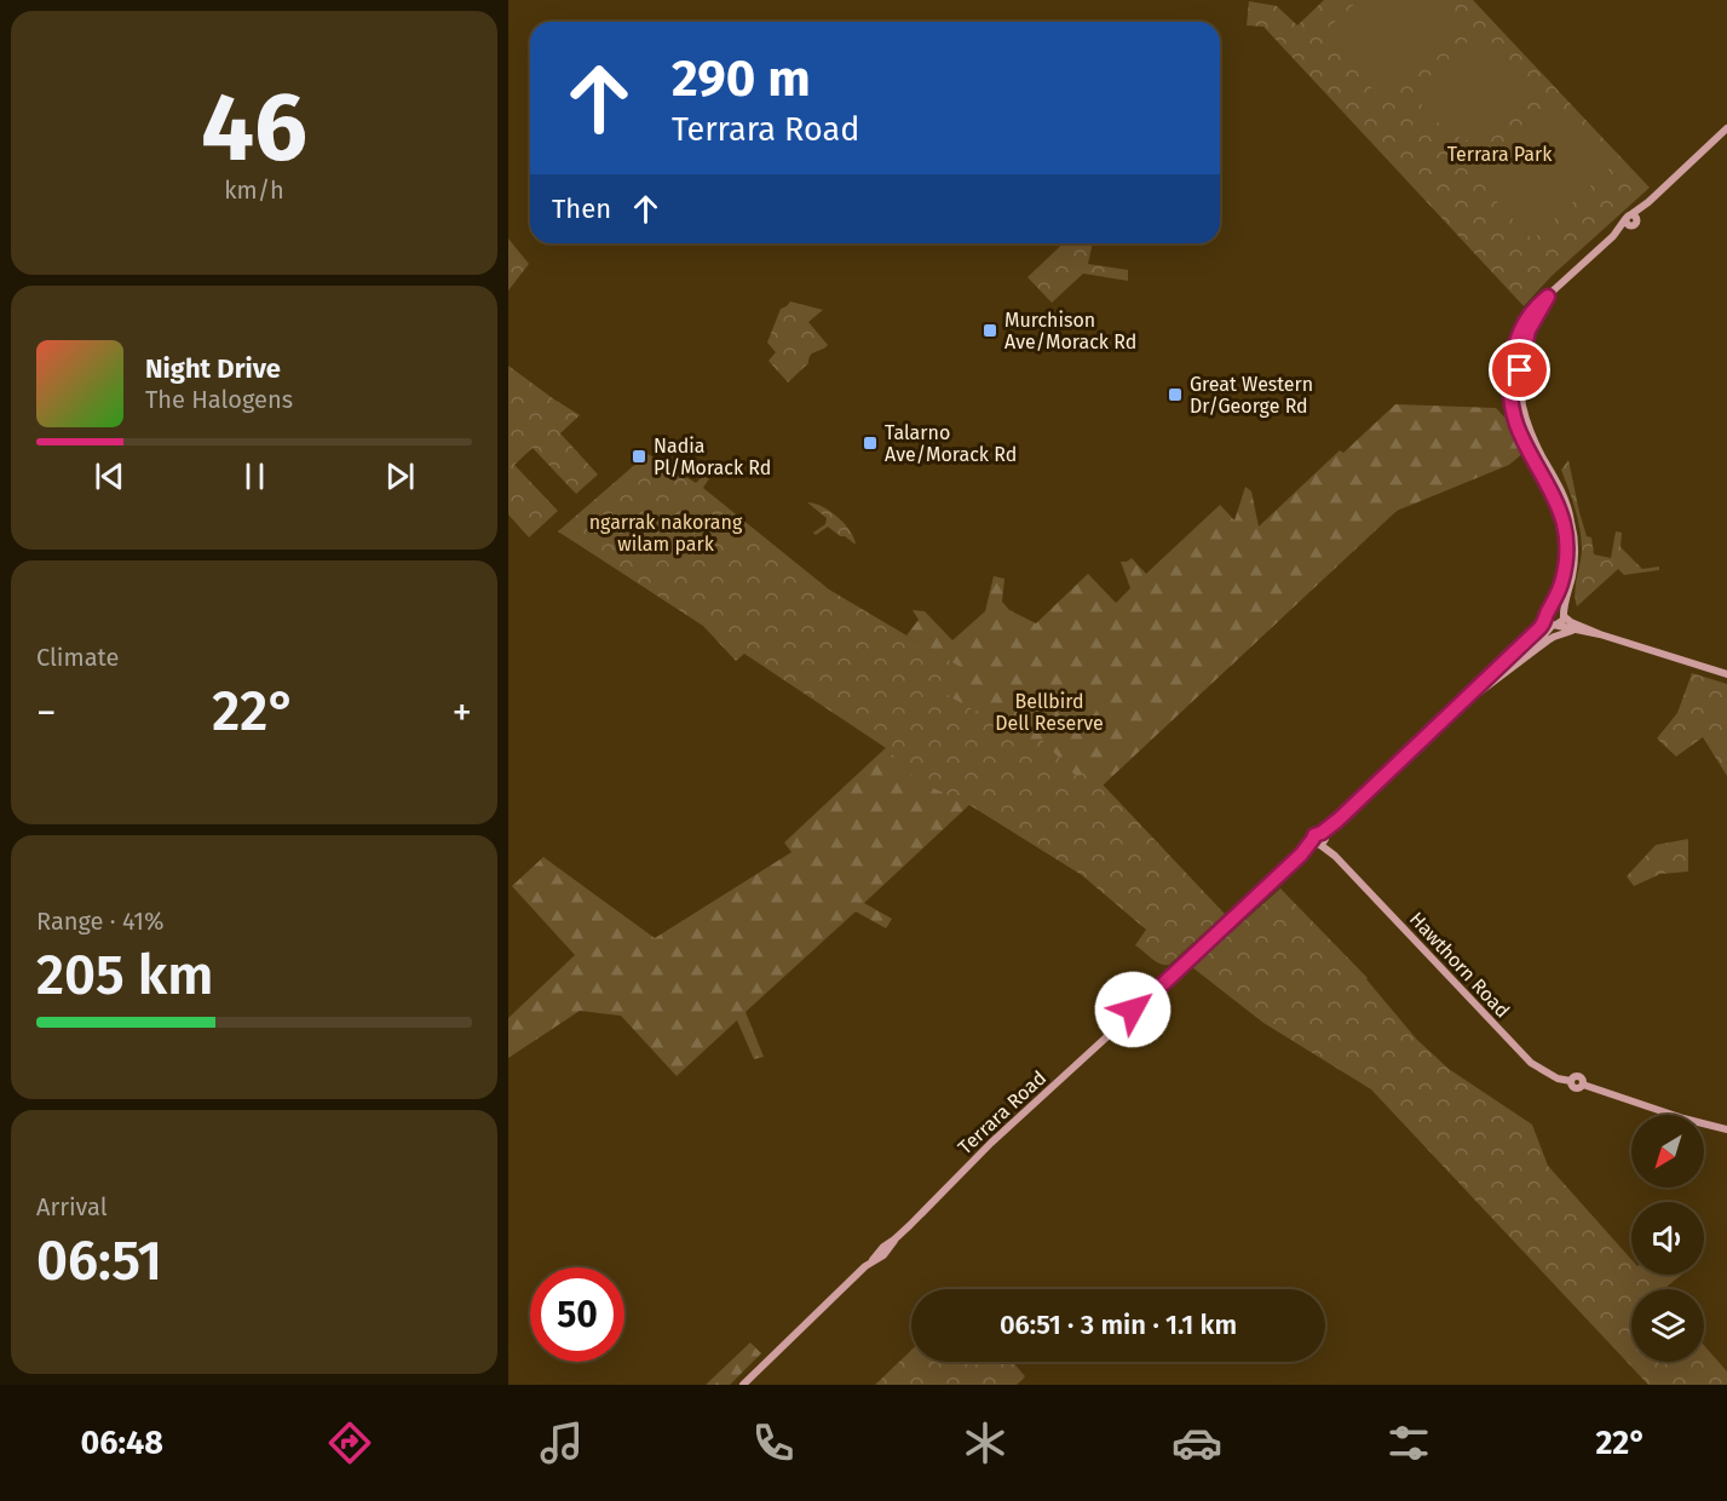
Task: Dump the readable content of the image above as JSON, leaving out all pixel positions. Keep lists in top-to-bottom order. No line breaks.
{"streets":{"main road":["Hawthorn Road","Terrara Road"]},"crossings":[["Hawthorn Road","Terrara Road"]],"parks":["Terrara Park","ngarrak nakorang wilam park","Bellbird Dell Reserve"],"places":{"transit":["Murchison Ave/Morack Rd","Great Western Dr/George Rd","Talarno Ave/Morack Rd","Nadia Pl/Morack Rd"]},"north":"bottom left","page":{"tile":[["46","km/h"],"Climate",["Range · 41%","205 km"],["Arrival","06:51"]],"turn":["290 m","Terrara Road"],"then":"Then","song":["Night Drive","The Halogens"],"heat":["−","22°","+"],"limit":"50","trip":"06:51 · 3 min · 1.1 km","tabs":["06:48","22°"]}}
